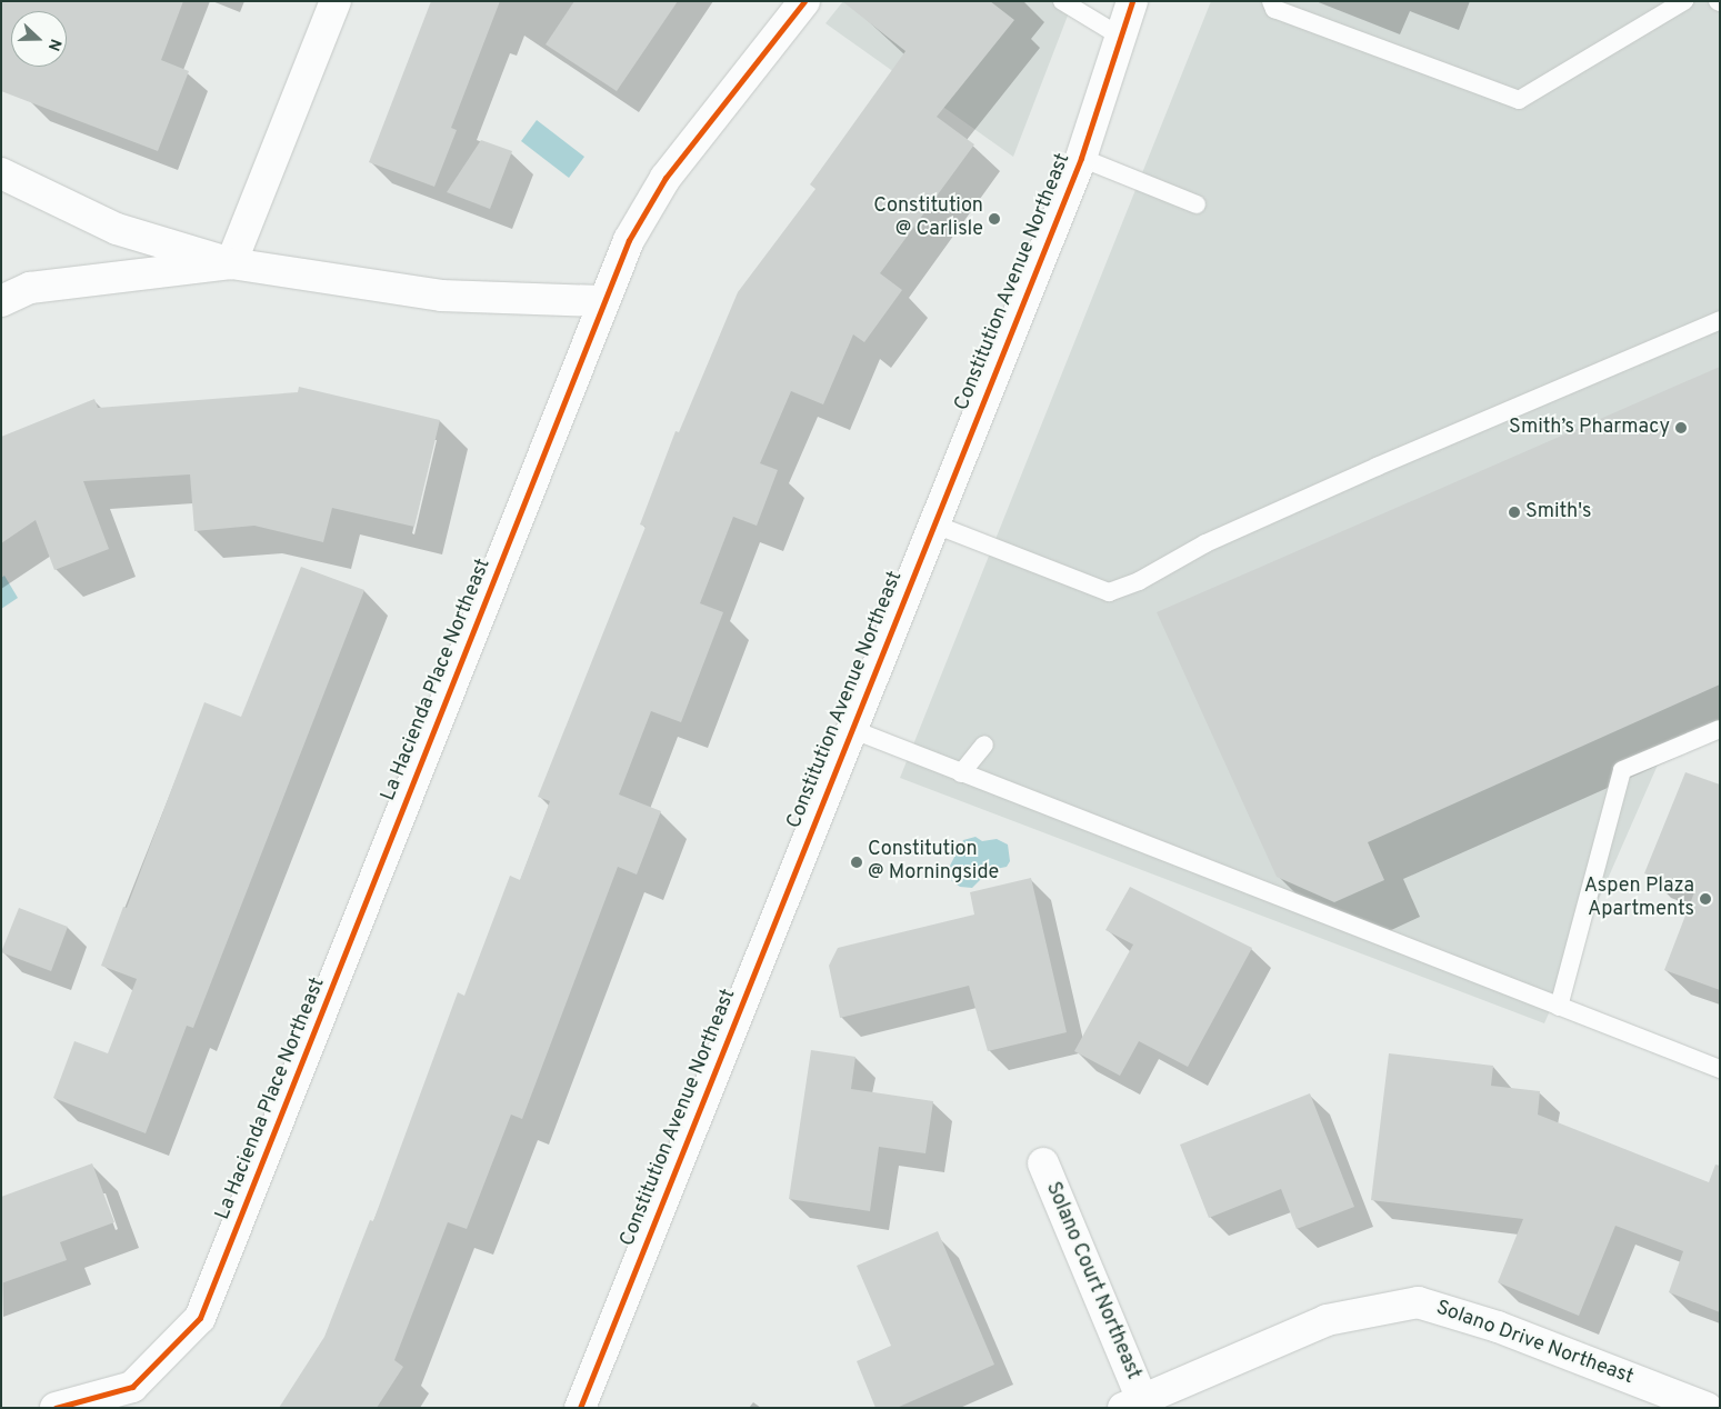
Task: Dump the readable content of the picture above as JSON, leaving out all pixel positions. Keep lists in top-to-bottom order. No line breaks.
{"streets":{"street":["Constitution Avenue Northeast","La Hacienda Place Northeast","Solano Court Northeast","Solano Drive Northeast"]},"crossings":[["Solano Court Northeast","Solano Drive Northeast"]],"places":["Constitution @ Carlisle","Smith’s Pharmacy","Smith's","Constitution @ Morningside","Aspen Plaza Apartments"],"north":"right"}
